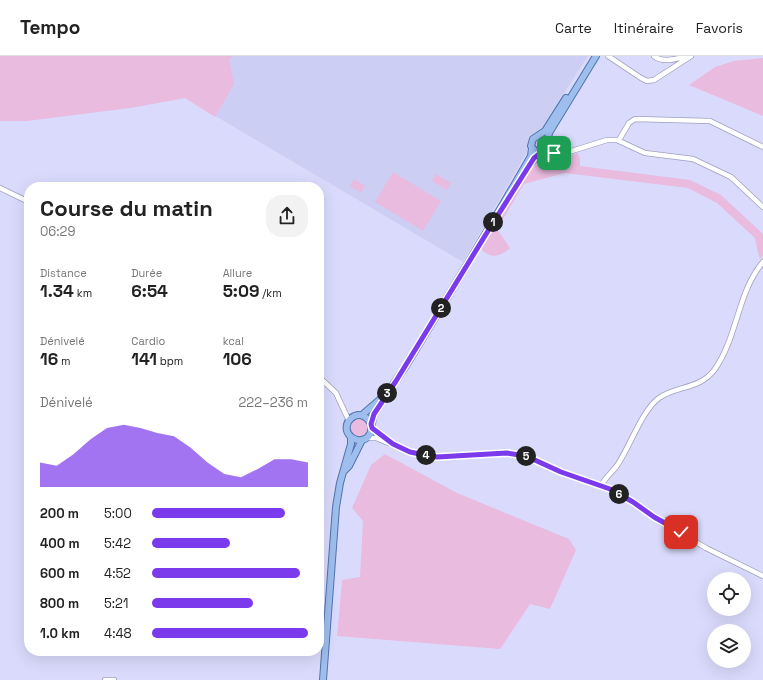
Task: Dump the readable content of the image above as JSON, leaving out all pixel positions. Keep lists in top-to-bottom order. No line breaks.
{"page":{"header":"Tempo","nav":["Carte","Itinéraire","Favoris"],"heading":["Course du matin","06:29"],"pins":["1","2","3","4","5","6"],"stats":[["Distance","1.34 km"],["Durée","6:54"],["Allure","5:09 /km"],["Dénivelé","16 m"],["Cardio","141 bpm"],["kcal","106"]],"chart":["Dénivelé","222–236 m"],"list":[{"name":"200 m","note":"5:00"},{"name":"400 m","note":"5:42"},{"name":"600 m","note":"4:52"},{"name":"800 m","note":"5:21"},{"name":"1.0 km","note":"4:48"}]}}
